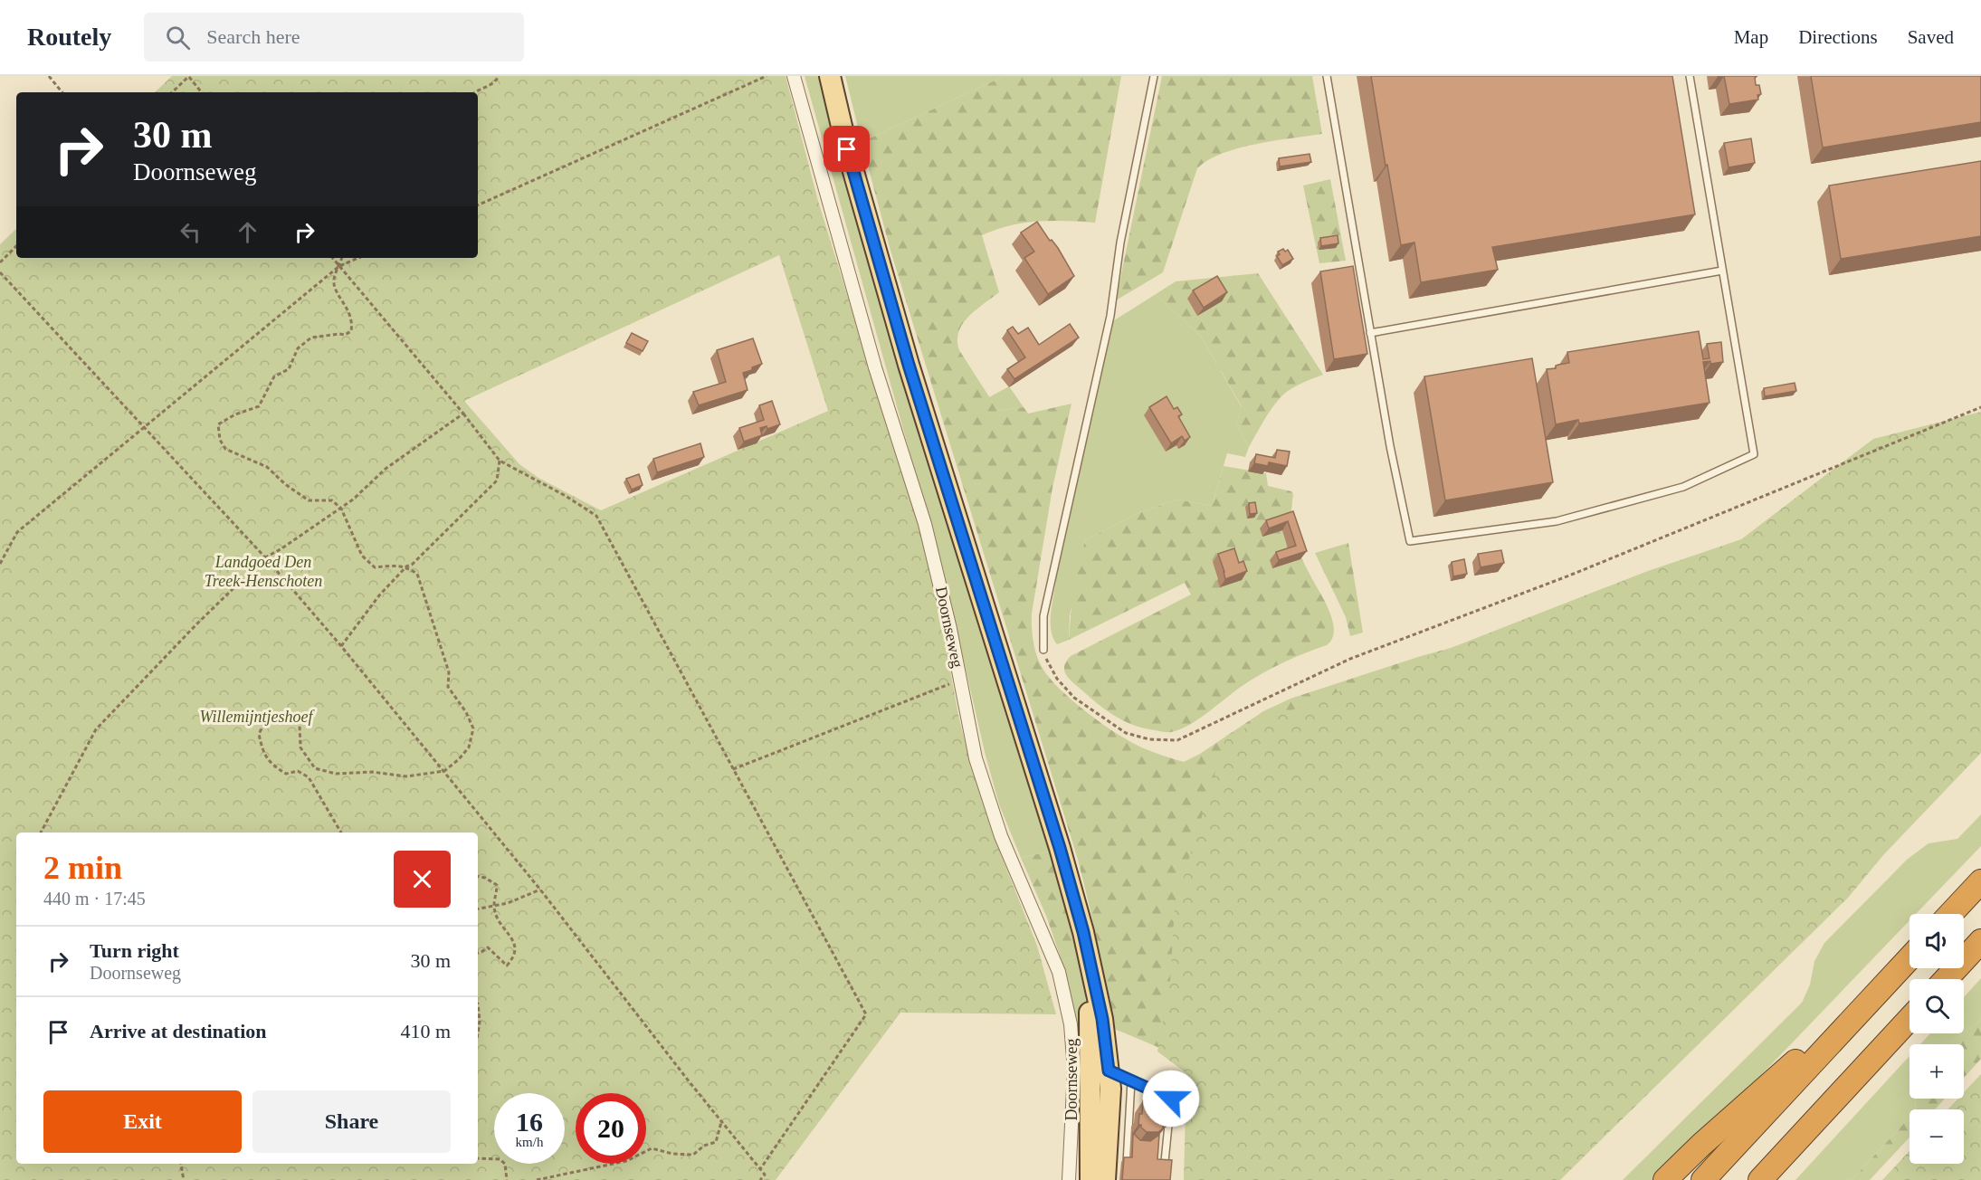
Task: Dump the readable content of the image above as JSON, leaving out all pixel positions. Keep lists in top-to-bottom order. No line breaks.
{"streets":{"main road":["Doornseweg"]},"parks":["Landgoed Den Treek-Henschoten","Willemijntjeshoef"],"page":{"header":"Routely","search":"Search here","nav":["Map","Directions","Saved"],"turn":["30 m","Doornseweg"],"heading":["2 min","440 m · 17:45"],"map_buttons":["+","−"],"list":[{"name":"Turn right","note":"Doornseweg","value":"30 m"},{"name":"Arrive at destination","value":"410 m"}],"buttons":["Exit","Share"],"speed":"16 km/h","limit":"20"}}
